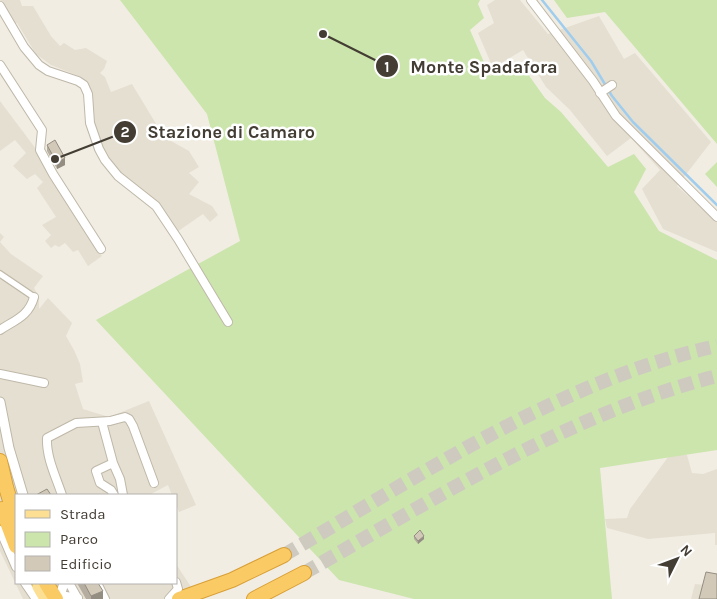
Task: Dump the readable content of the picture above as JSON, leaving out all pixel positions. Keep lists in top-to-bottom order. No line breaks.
{"places":["Monte Spadafora","Stazione di Camaro"],"legend":["Strada","Parco","Edificio"],"north":"top right"}
